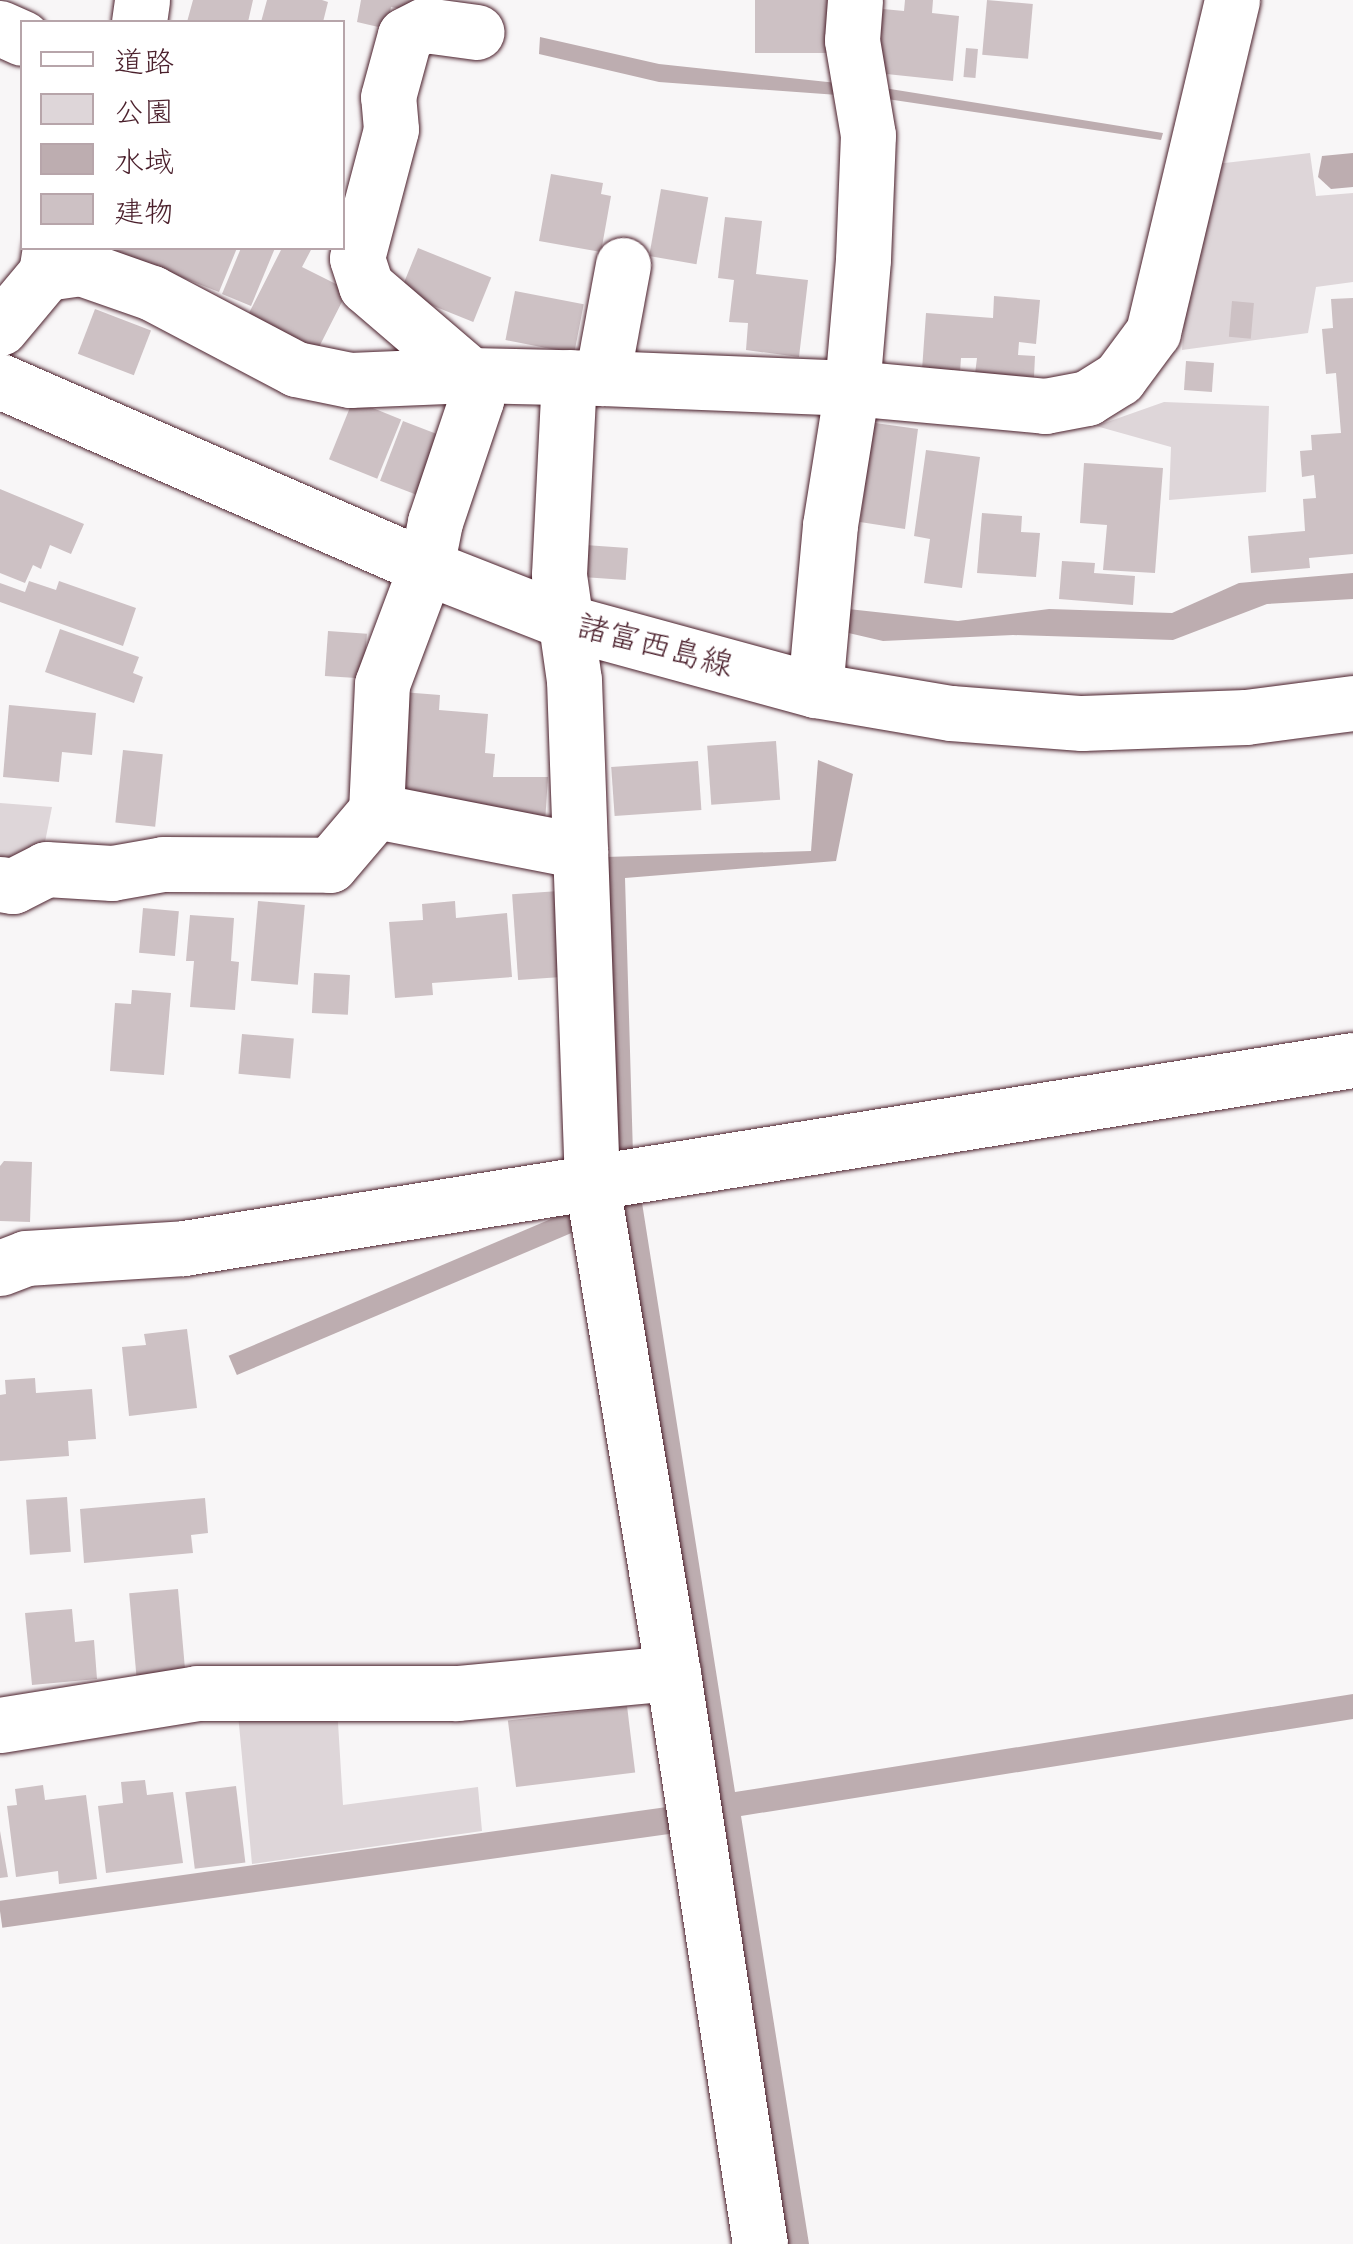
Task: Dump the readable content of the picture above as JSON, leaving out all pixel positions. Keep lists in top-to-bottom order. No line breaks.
{"streets":{"street":["諸富西島線"]},"legend":["道路","公園","水域","建物"]}
